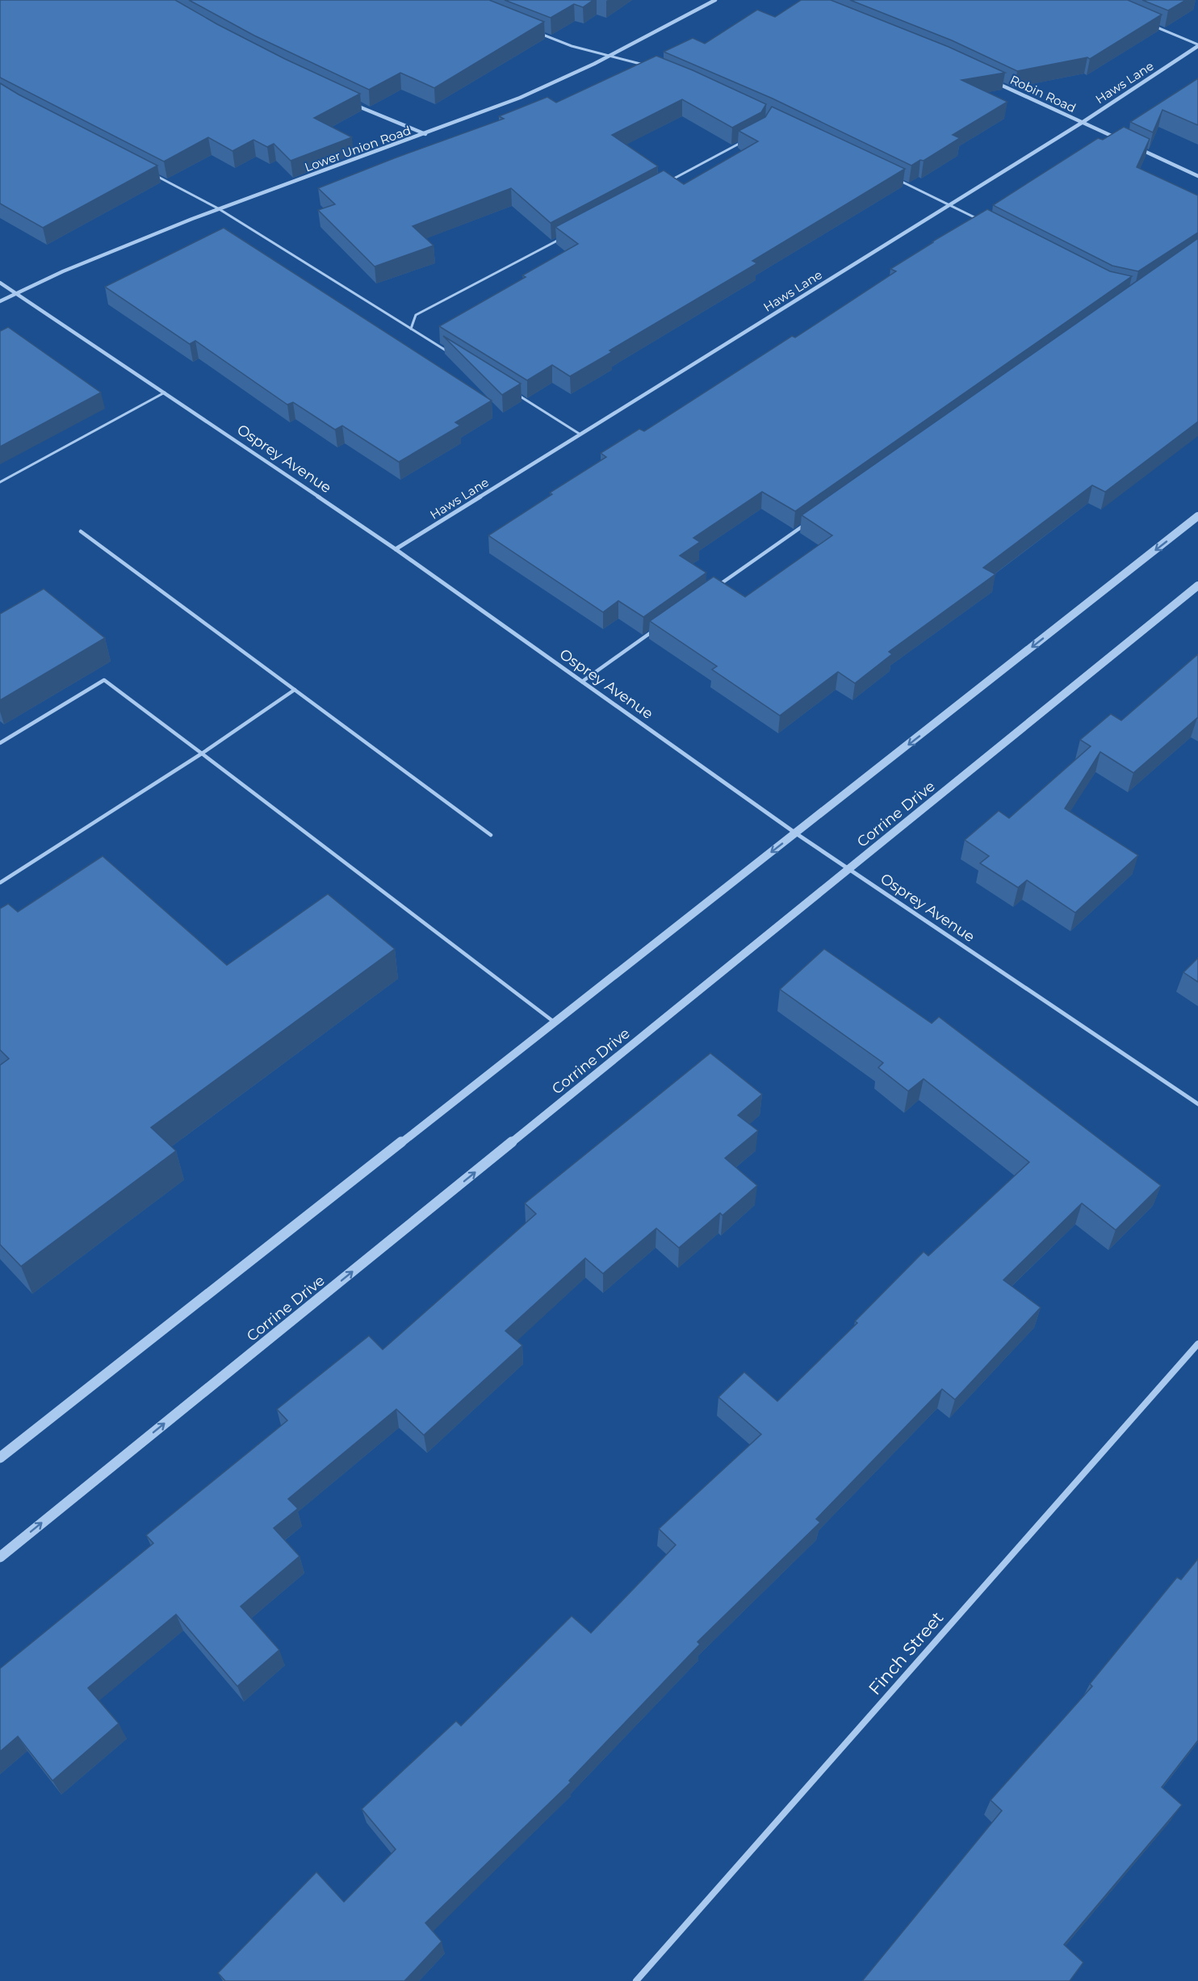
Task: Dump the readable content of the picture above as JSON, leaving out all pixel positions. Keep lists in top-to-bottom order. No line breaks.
{"streets":{"street":["Haws Lane","Robin Road","Lower Union Road","Osprey Avenue","Corrine Drive","Finch Street"]},"crossings":[["Haws Lane","Robin Road"],["Haws Lane","Osprey Avenue"],["Lower Union Road","Osprey Avenue"],["Osprey Avenue","Corrine Drive"]]}
